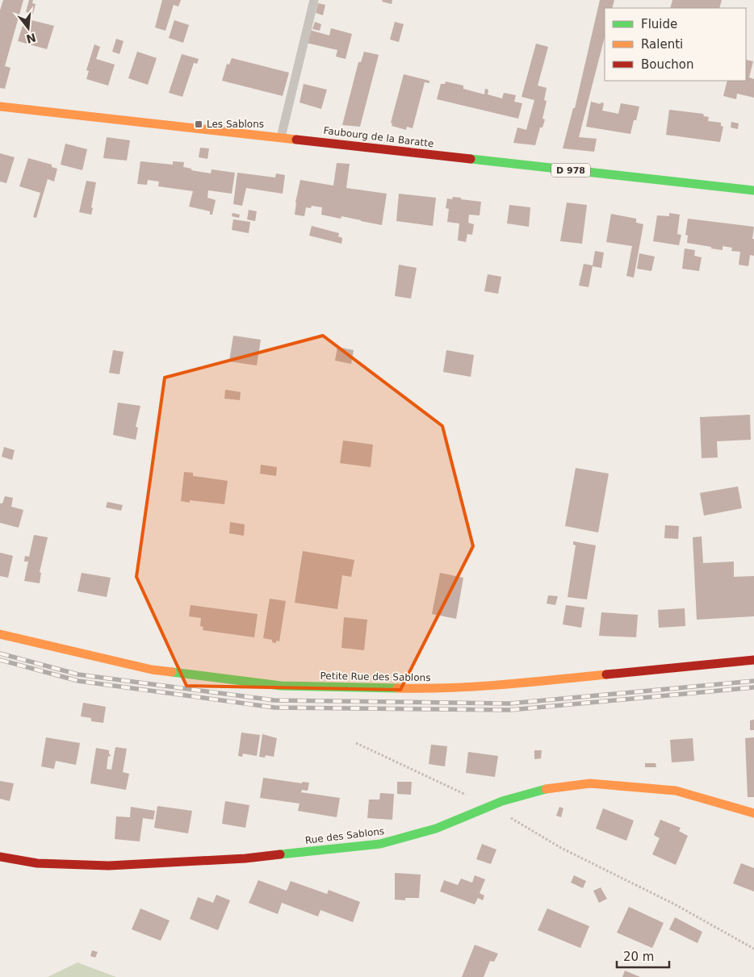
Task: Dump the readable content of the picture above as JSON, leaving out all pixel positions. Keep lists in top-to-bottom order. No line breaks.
{"streets":{"street":["Faubourg de la Baratte","D 978","Petite Rue des Sablons","Rue des Sablons"]},"places":{"transit":["Les Sablons"]},"legend":["Fluide","Ralenti","Bouchon"],"scale_bar":"20 m","north":"bottom"}
